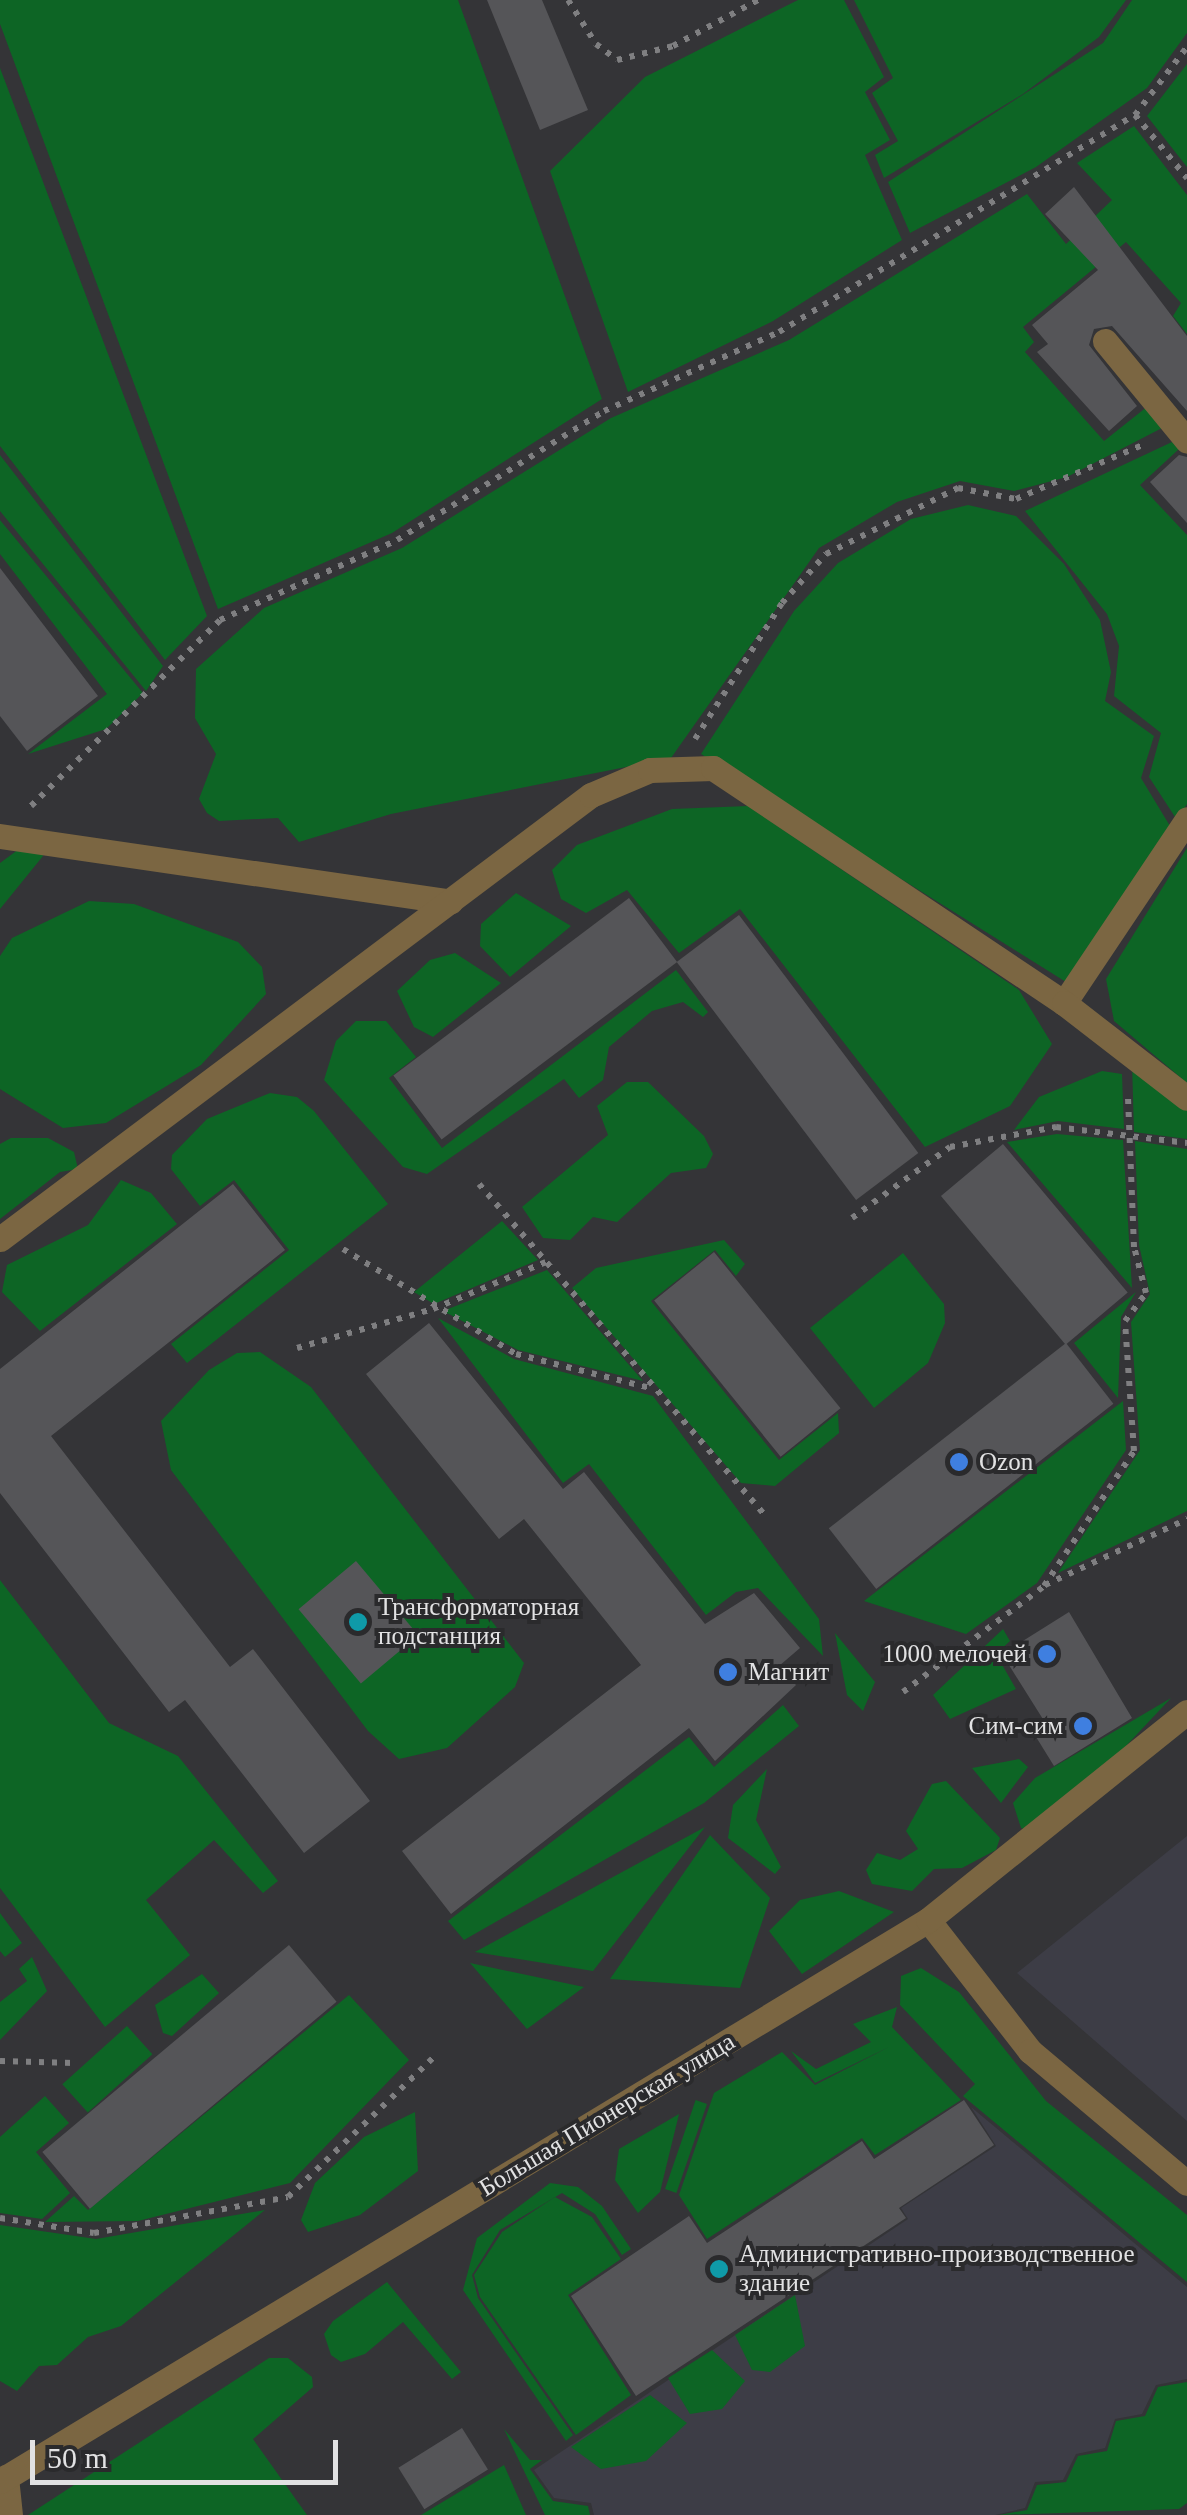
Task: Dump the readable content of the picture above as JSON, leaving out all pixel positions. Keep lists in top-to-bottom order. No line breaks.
{"streets":{"street":["Большая Пионерская улица"]},"places":["Ozon","Трансформаторная подстанция","1000 мелочей","Магнит","Сим-сим","Административно-производственное здание"],"scale_bar":"50 m"}
